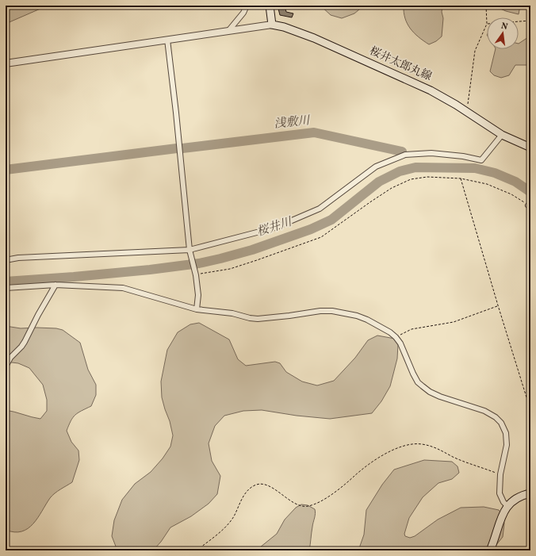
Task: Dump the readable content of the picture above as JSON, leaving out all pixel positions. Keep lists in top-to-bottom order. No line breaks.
{"streets":{"main road":["桜井太郎丸線"]},"water":["浅敷川","桜井川"],"north":"top"}
